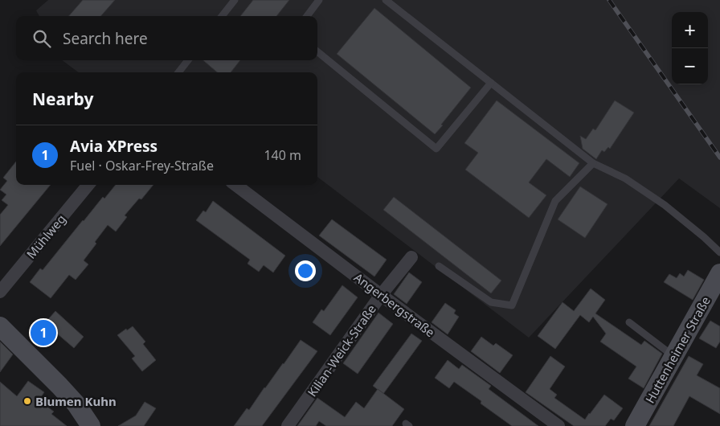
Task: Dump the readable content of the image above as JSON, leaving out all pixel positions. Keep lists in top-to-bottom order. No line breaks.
{"streets":{"street":["Mühlweg","Angerbergstraße","Huttenheimer Straße","Kilian-Weick-Straße"]},"crossings":[["Angerbergstraße","Kilian-Weick-Straße"]],"places":["Blumen Kuhn"],"page":{"map_buttons":["+","−"],"search":"Search here","heading":"Nearby","list":[{"mark":"1","name":"Avia XPress","note":"Fuel · Oskar-Frey-Straße","value":"140 m"}],"pins":"1"}}
